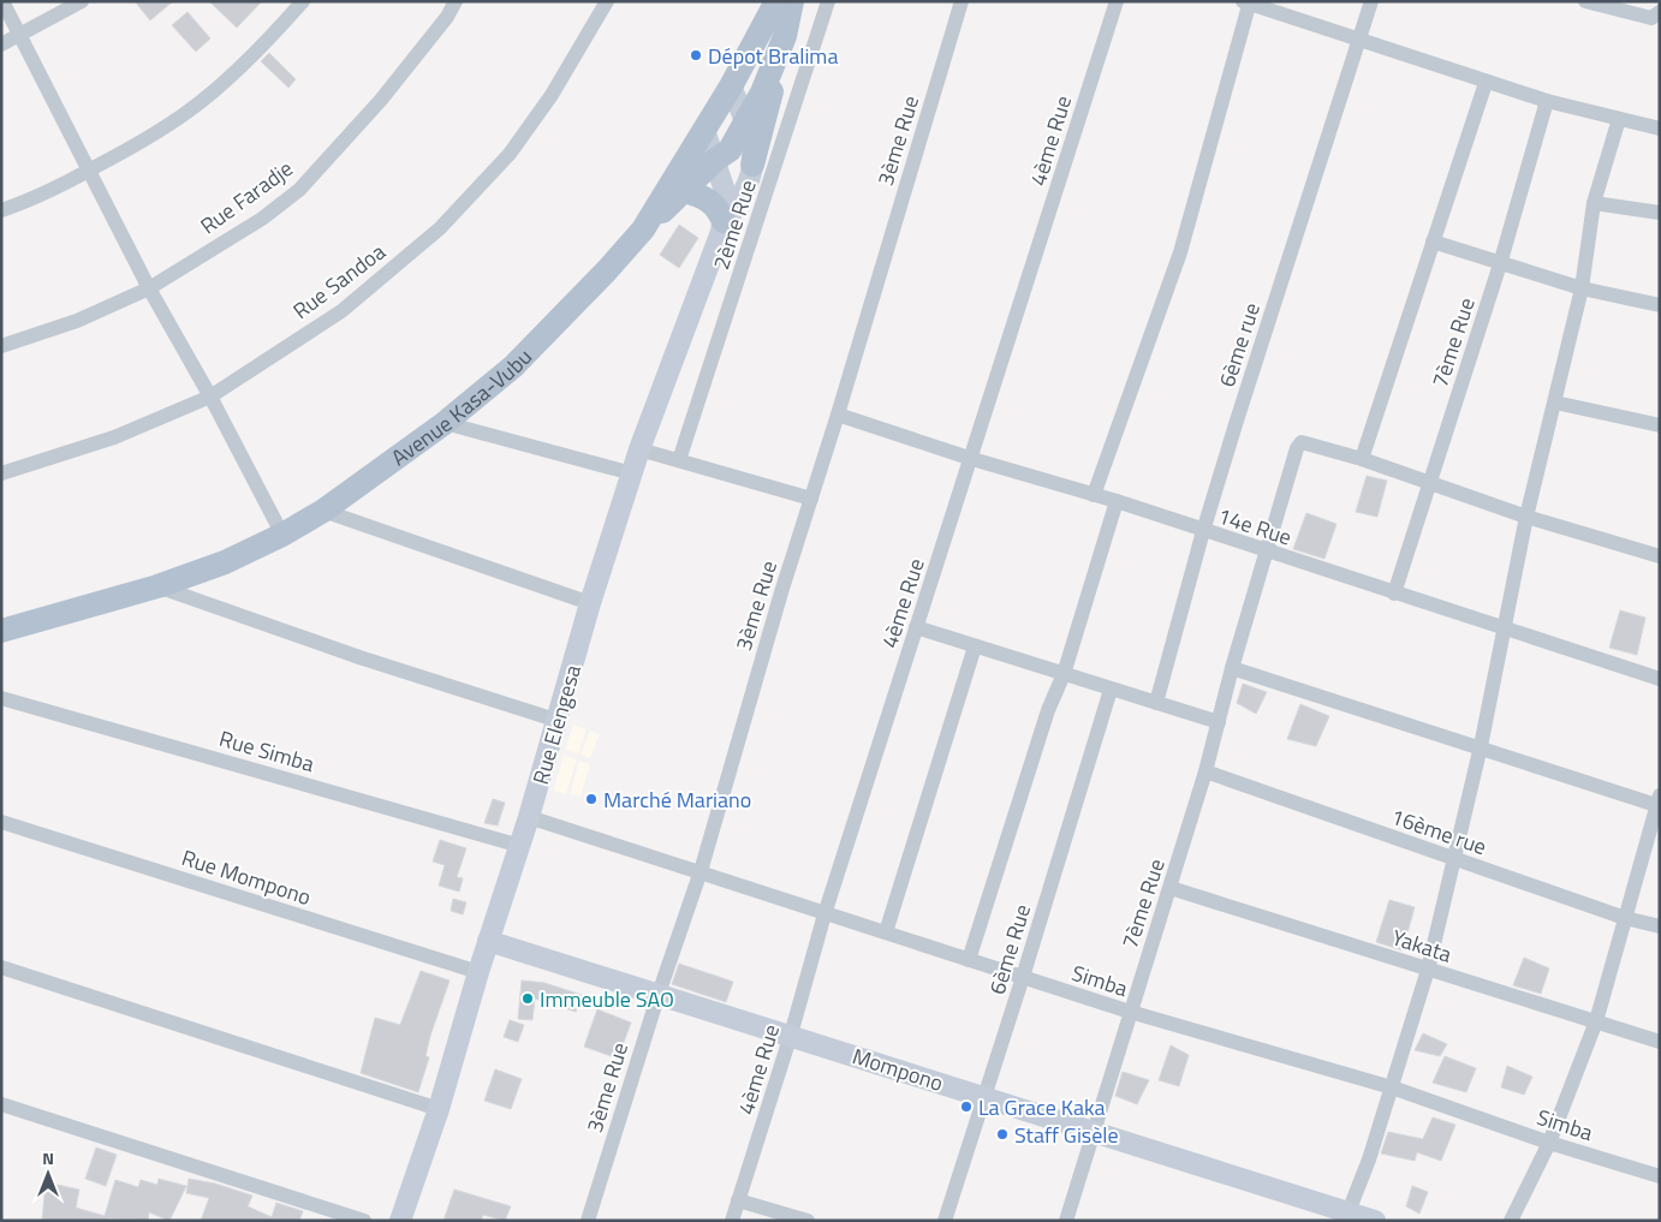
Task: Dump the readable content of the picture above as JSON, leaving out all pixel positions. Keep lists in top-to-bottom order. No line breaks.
{"streets":{"main road":["Avenue Kasa-Vubu"],"street":["3ème Rue","4ème Rue","Rue Faradje","2ème Rue","Rue Sandoa","7ème Rue","6ème rue","14e Rue","Rue Elengesa","Rue Simba","16ème rue","Rue Mompono","Yakata","6ème Rue","Simba","Mompono"]},"crossings":[["3ème Rue","14e Rue"],["3ème Rue","Simba"],["3ème Rue","Mompono"],["4ème Rue","14e Rue"],["4ème Rue","Simba"],["4ème Rue","Mompono"],["7ème Rue","14e Rue"],["7ème Rue","16ème rue"],["7ème Rue","Yakata"],["7ème Rue","Simba"],["7ème Rue","Mompono"],["6ème rue","14e Rue"],["Rue Elengesa","Rue Simba"],["Rue Elengesa","Rue Mompono"],["Rue Elengesa","Simba"],["Rue Elengesa","Mompono"],["6ème Rue","Simba"],["6ème Rue","Mompono"]],"places":["Dépot Bralima","Marché Mariano","Immeuble SAO","La Grace Kaka","Staff Gisèle"],"north":"top"}
